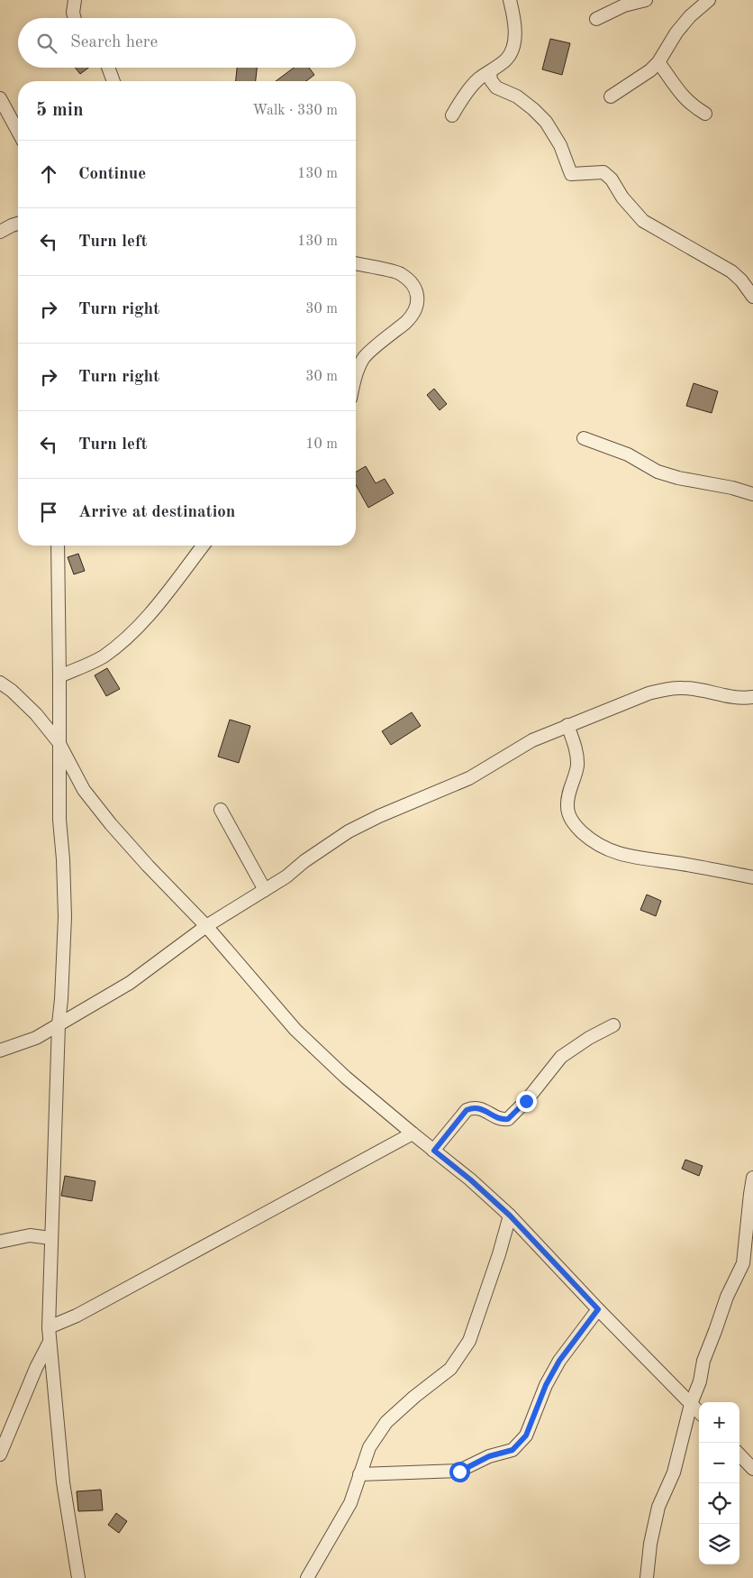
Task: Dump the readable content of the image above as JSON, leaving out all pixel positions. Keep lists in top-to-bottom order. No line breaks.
{"page":{"search":"Search here","heading":["5 min","Walk · 330 m"],"list":[["Continue","130 m"],["Turn left","130 m"],["Turn right","30 m"],["Turn right","30 m"],["Turn left","10 m"],"Arrive at destination"],"map_buttons":["+","−"]}}
